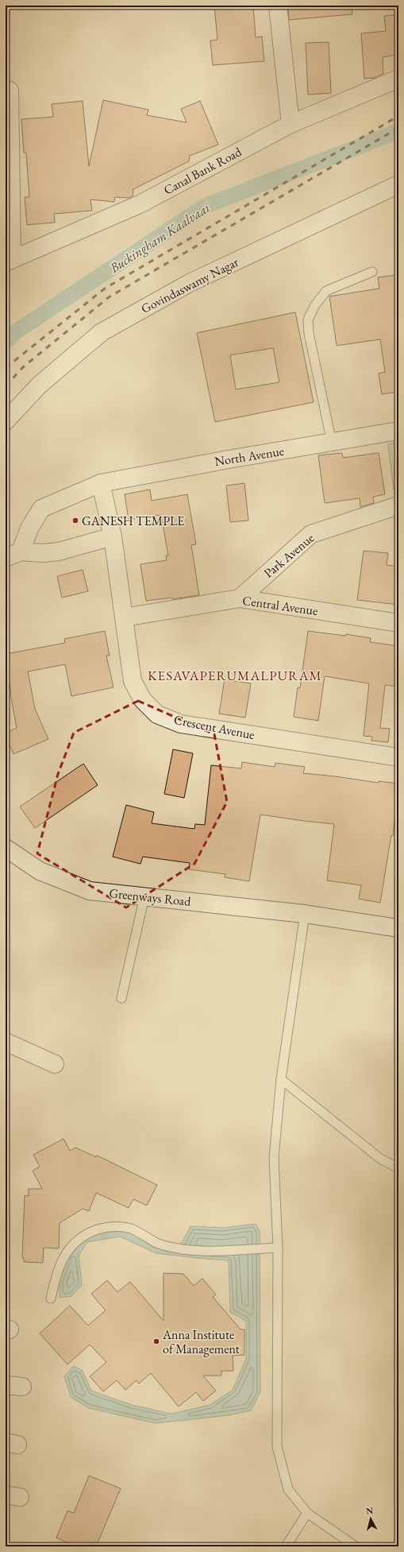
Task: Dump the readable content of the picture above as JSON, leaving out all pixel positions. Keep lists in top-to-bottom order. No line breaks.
{"streets":{"street":["Canal Bank Road","Govindaswamy Nagar","North Avenue","Park Avenue","Central Avenue","Crescent Avenue","Greenways Road"]},"crossings":[["North Avenue","Crescent Avenue"],["Park Avenue","Central Avenue"],["Central Avenue","Crescent Avenue"]],"districts":["KESAVAPERUMALPURAM"],"water":["Buckingham Kaalvaai"],"places":["GANESH TEMPLE","Anna Institute of Management"],"north":"top"}
